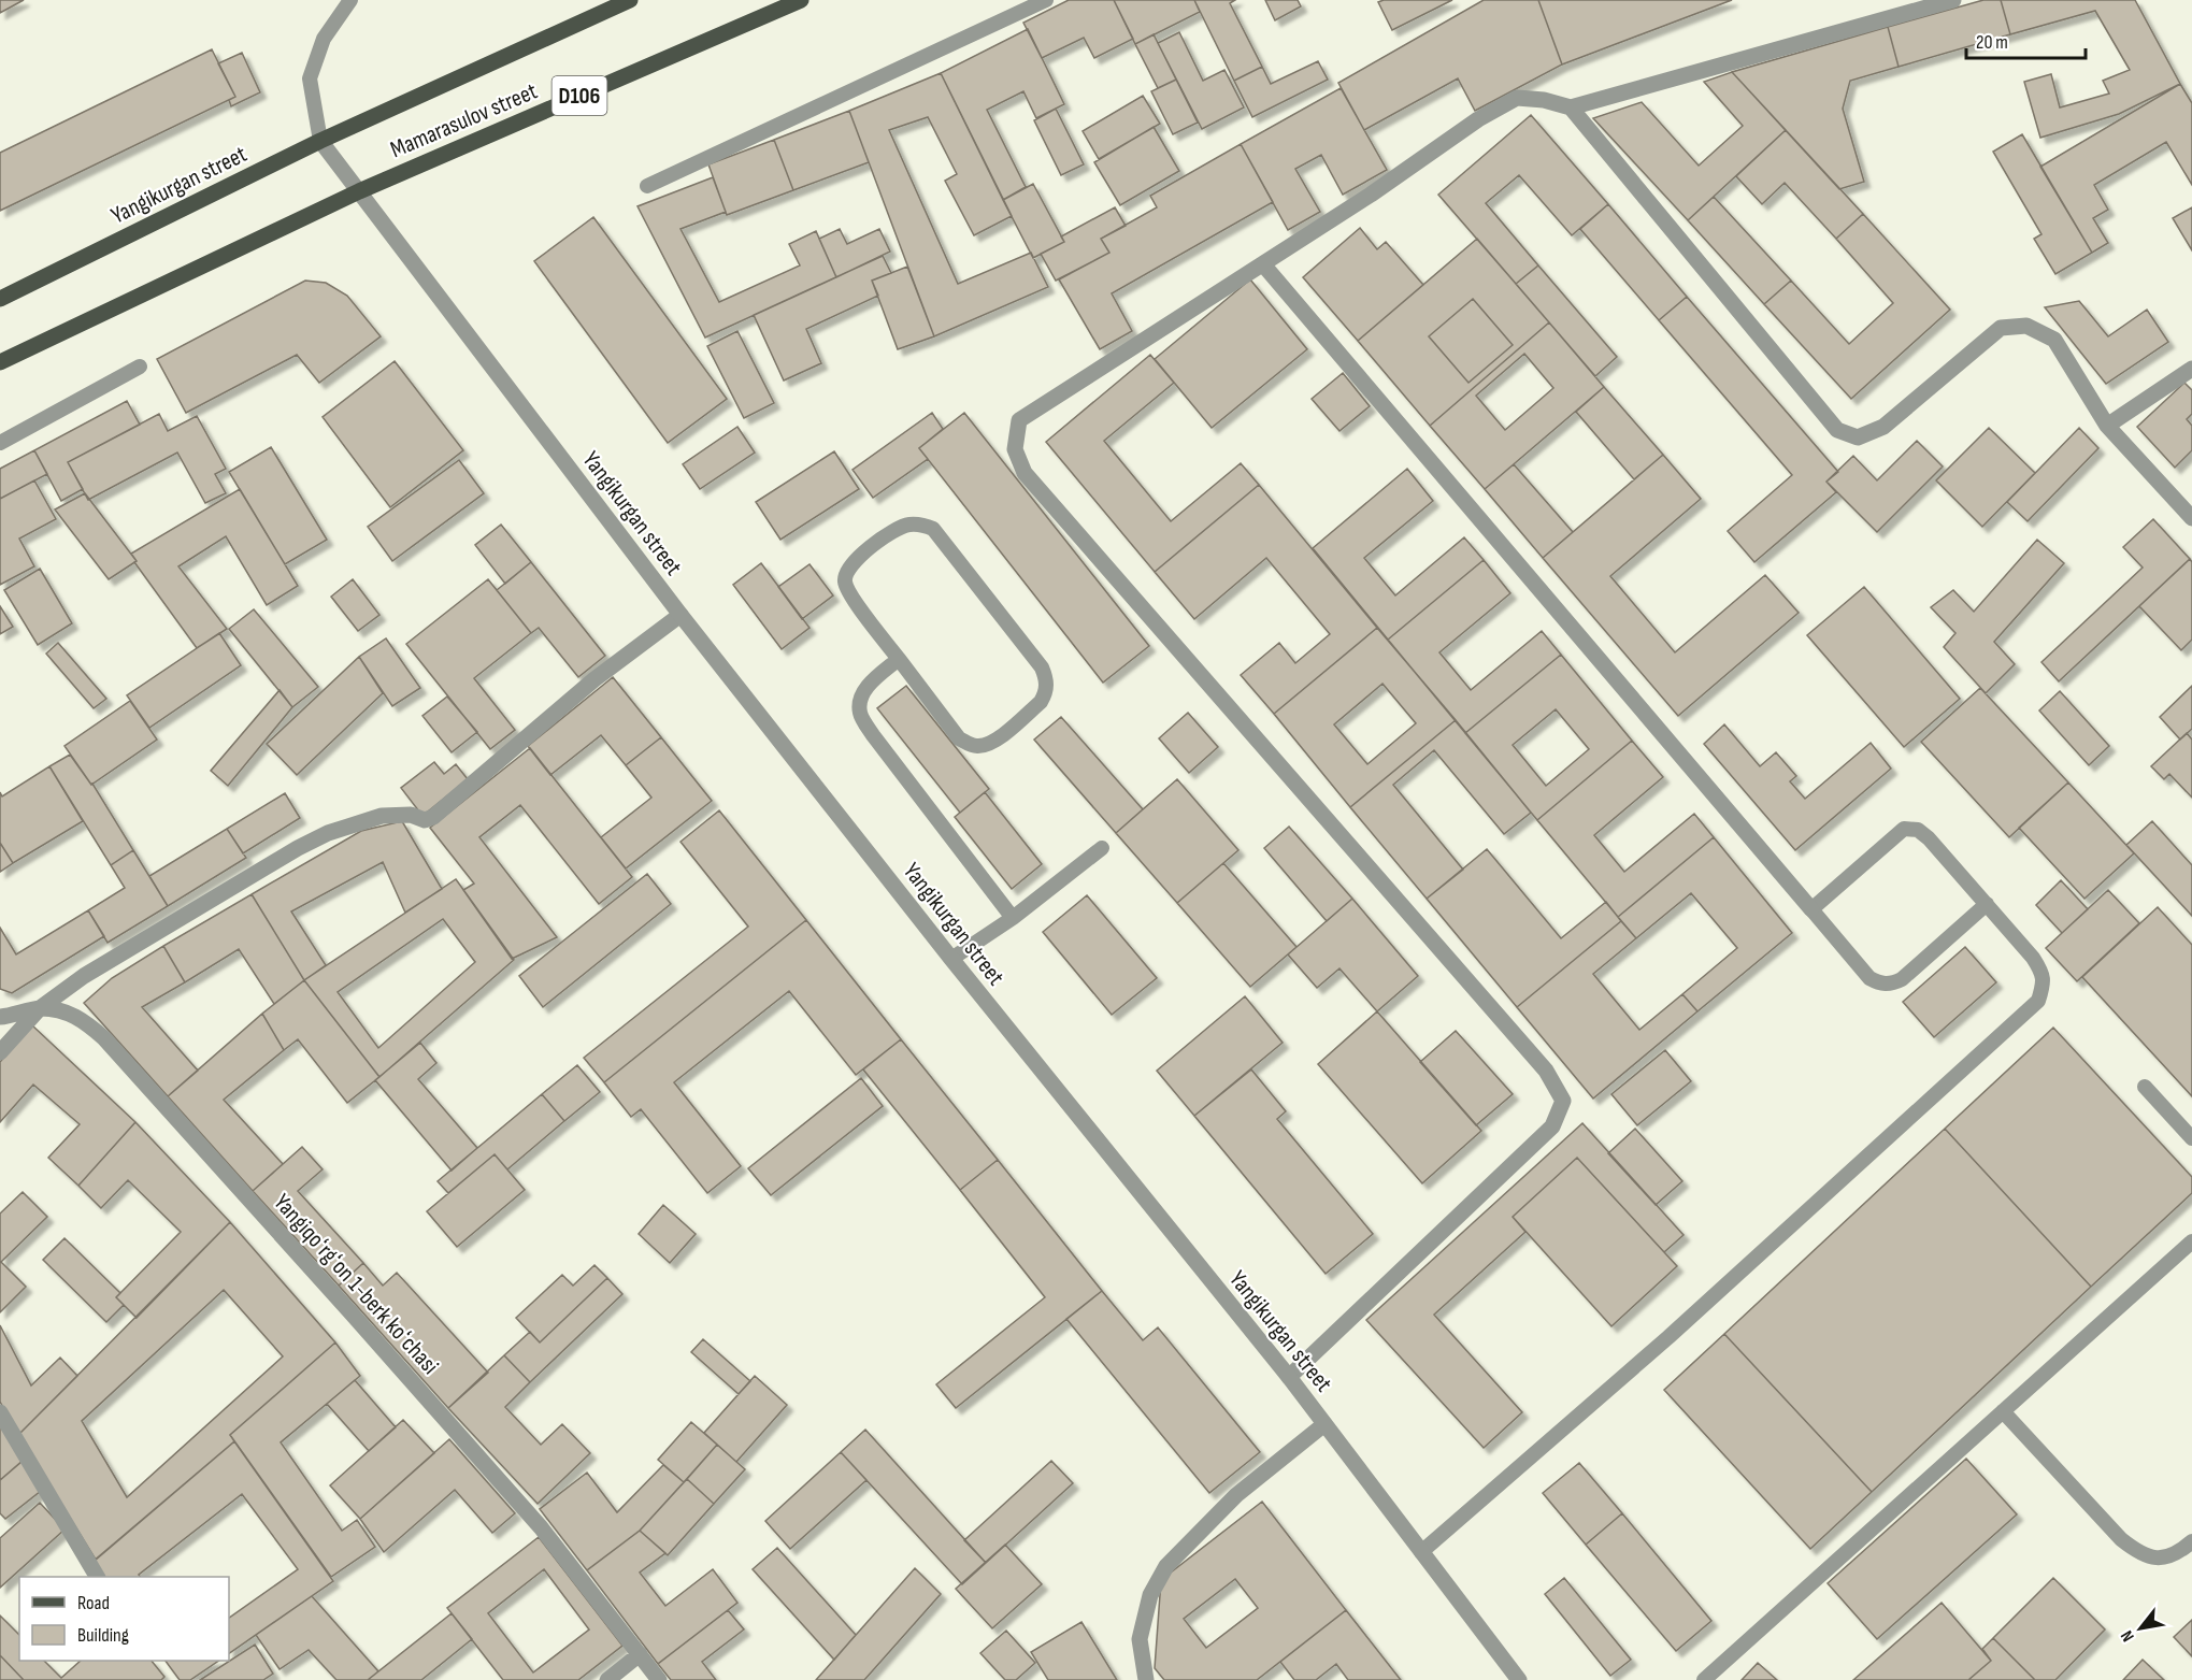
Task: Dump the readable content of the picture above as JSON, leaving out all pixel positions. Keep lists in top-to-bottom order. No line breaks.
{"streets":{"main road":["D106","Mamarasulov street","Yangikurgan street"],"street":["Yangiqoʻrgʻon 1-berk koʻchasi"]},"crossings":[["D106","Mamarasulov street"],["D106","Yangikurgan street"],["Mamarasulov street","Yangikurgan street"]],"legend":["Road","Building"],"scale_bar":"20 m","north":"bottom left"}
